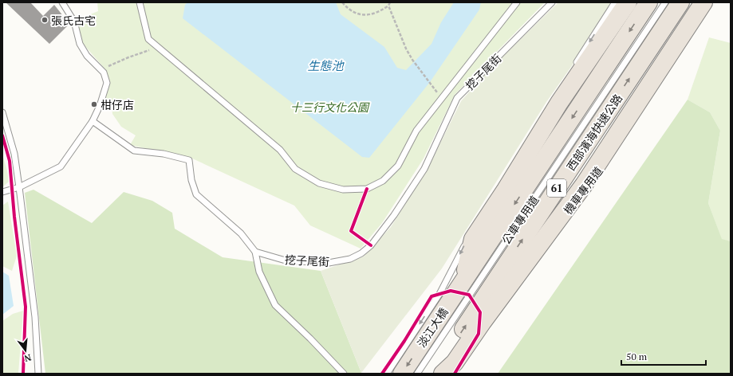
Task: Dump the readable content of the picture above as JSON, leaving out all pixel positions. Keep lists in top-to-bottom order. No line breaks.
{"streets":{"highway":["西部濱海快速公路","61","淡江大橋"],"lane":["挖子尾街","機車專用道","公車專用道"]},"crossings":[["61","淡江大橋"]],"water":["生態池"],"parks":["十三行文化公園"],"places":["張氏古宅","柑仔店"],"scale_bar":"50 m","north":"bottom"}
